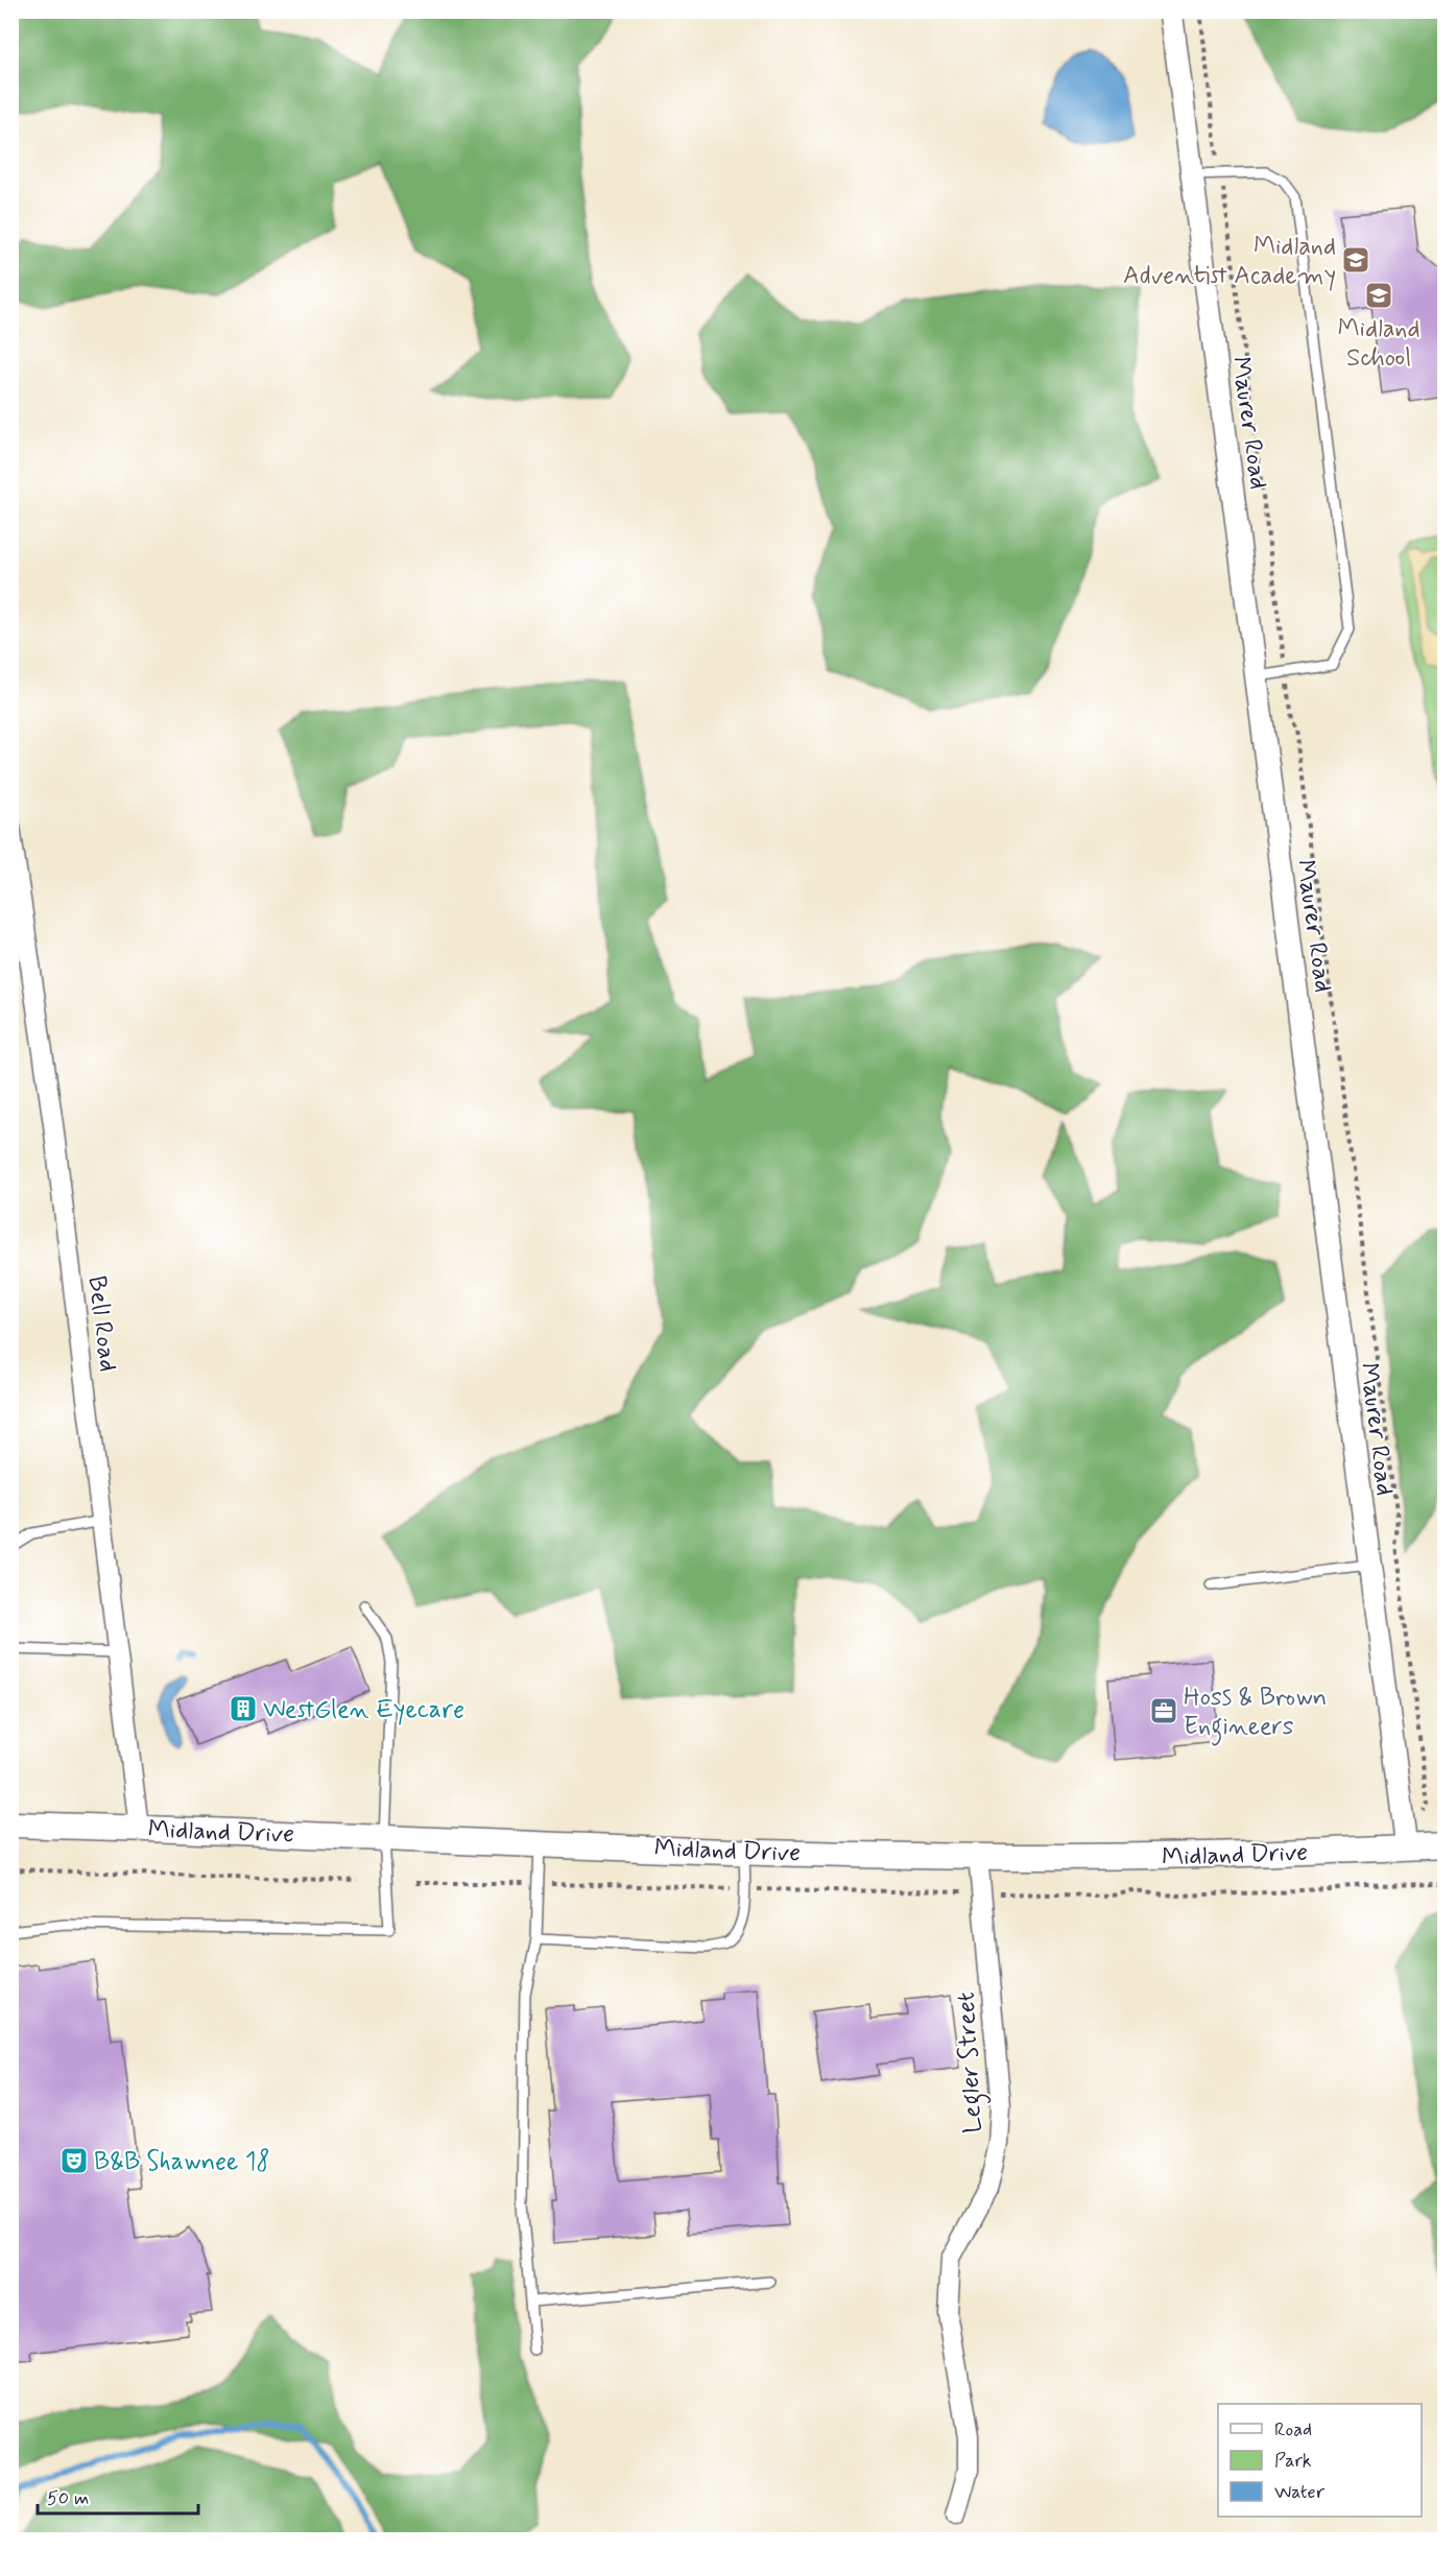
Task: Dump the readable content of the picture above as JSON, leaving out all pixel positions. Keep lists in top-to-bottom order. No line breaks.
{"streets":{"main road":["Midland Drive"],"street":["Maurer Road","Bell Road","Legler Street"]},"crossings":[["Maurer Road","Midland Drive"],["Bell Road","Midland Drive"],["Midland Drive","Legler Street"]],"places":{"school or university":["Midland Adventist Academy","Midland School"],"building":["WestGlen Eyecare"],"office":["Hoss & Brown Engineers"],"theatre":["B&B Shawnee 18"]},"legend":["Road","Park","Water"],"scale_bar":"50 m"}
